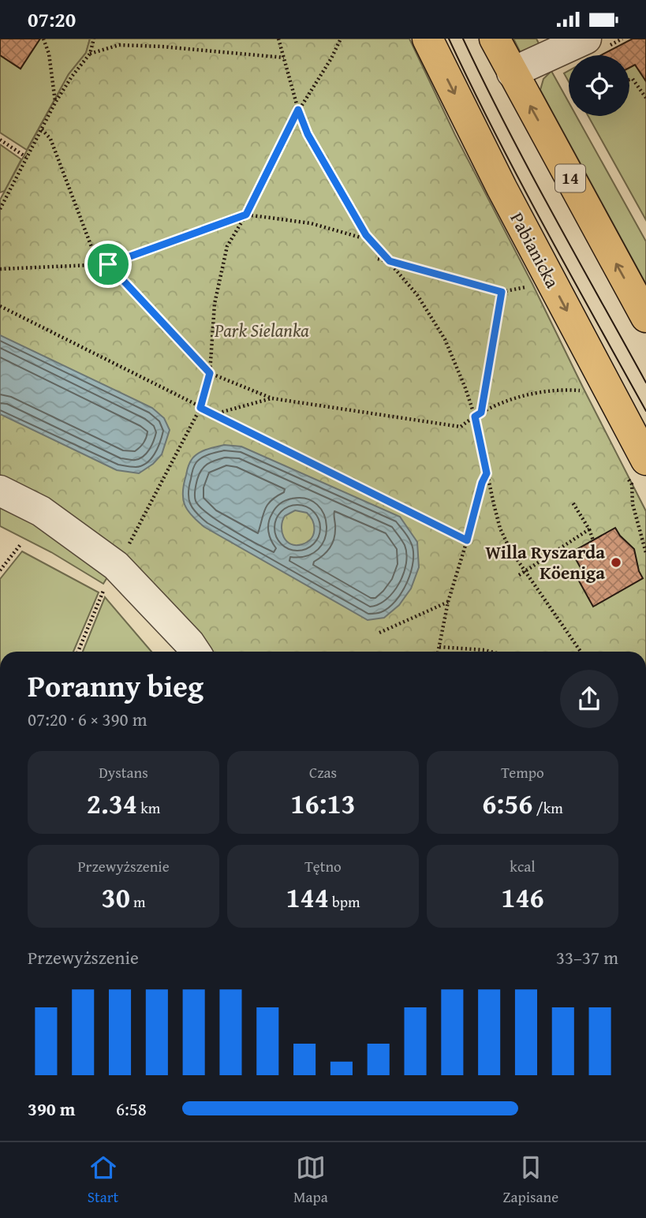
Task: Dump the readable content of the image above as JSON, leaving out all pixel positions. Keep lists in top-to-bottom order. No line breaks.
{"streets":{"main road":["14","Pabianicka"]},"parks":["Park Sielanka"],"places":["Willa Ryszarda Köeniga"],"page":{"status":"07:20","heading":["Poranny bieg","07:20 · 6 × 390 m"],"stats":[["Dystans","2.34 km"],["Czas","16:13"],["Tempo","6:56 /km"],["Przewyższenie","30 m"],["Tętno","144 bpm"],["kcal","146"]],"chart":["Przewyższenie","33–37 m"],"list":[{"name":"390 m","note":"6:58"}],"tabs":["Start","Mapa","Zapisane"]}}
